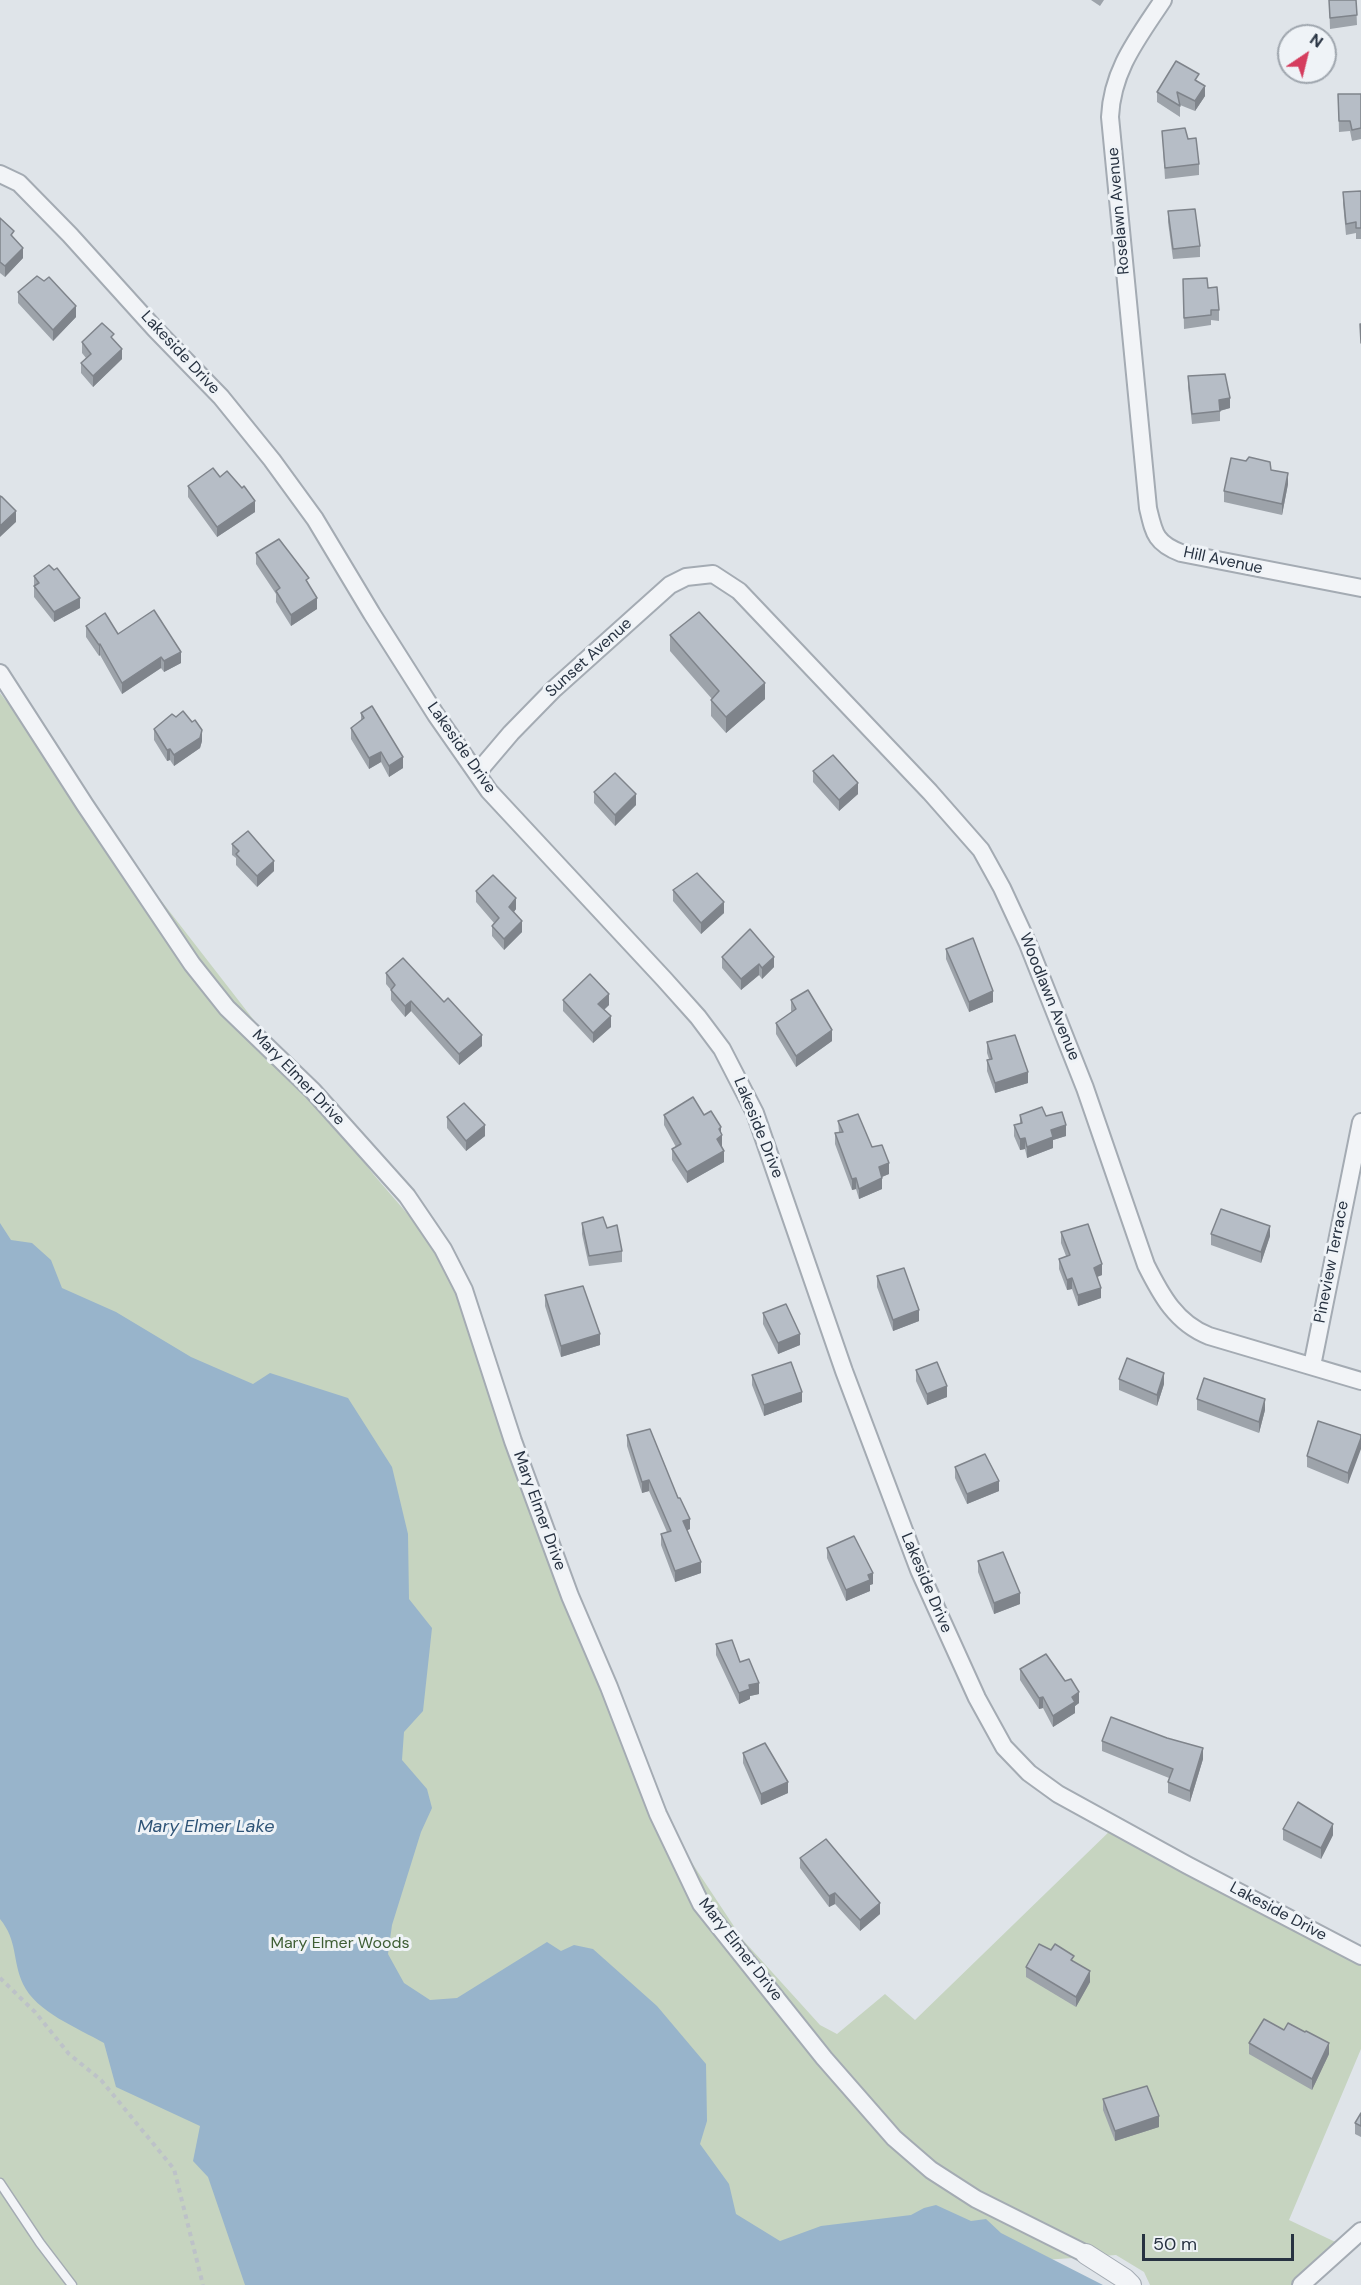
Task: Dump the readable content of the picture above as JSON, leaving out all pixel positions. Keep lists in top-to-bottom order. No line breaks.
{"streets":{"street":["Roselawn Avenue","Lakeside Drive","Hill Avenue","Sunset Avenue","Woodlawn Avenue","Mary Elmer Drive","Pineview Terrace"]},"crossings":[["Roselawn Avenue","Hill Avenue"],["Lakeside Drive","Sunset Avenue"],["Sunset Avenue","Woodlawn Avenue"],["Woodlawn Avenue","Pineview Terrace"]],"water":["Mary Elmer Lake"],"parks":["Mary Elmer Woods"],"scale_bar":"50 m","north":"top right"}
